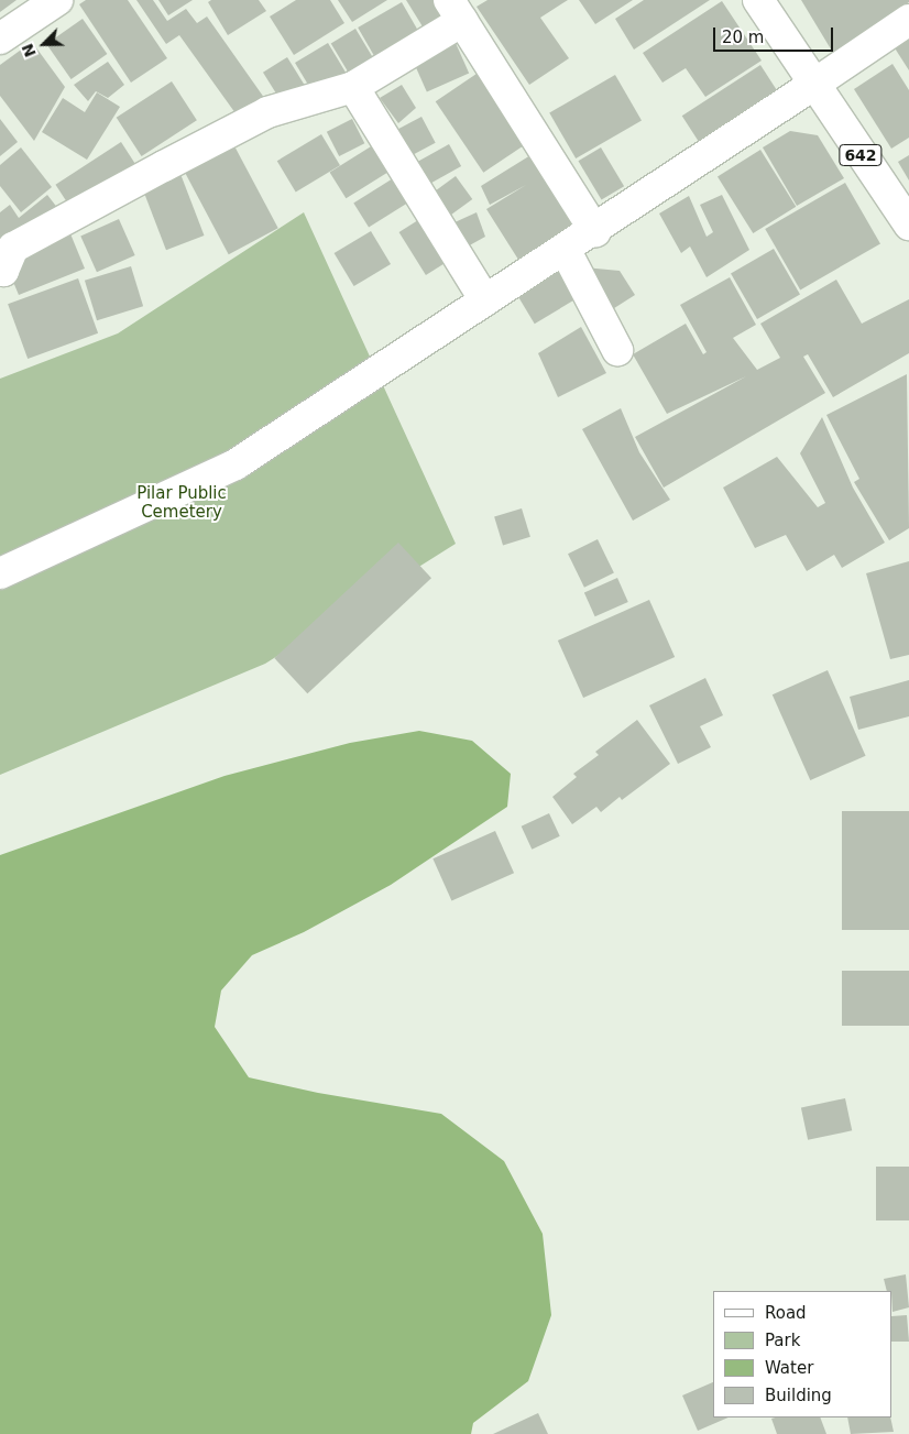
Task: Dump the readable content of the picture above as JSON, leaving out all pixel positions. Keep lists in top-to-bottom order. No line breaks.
{"streets":{"street":["642"]},"parks":["Pilar Public Cemetery"],"legend":["Road","Park","Water","Building"],"scale_bar":"20 m","north":"bottom left"}
